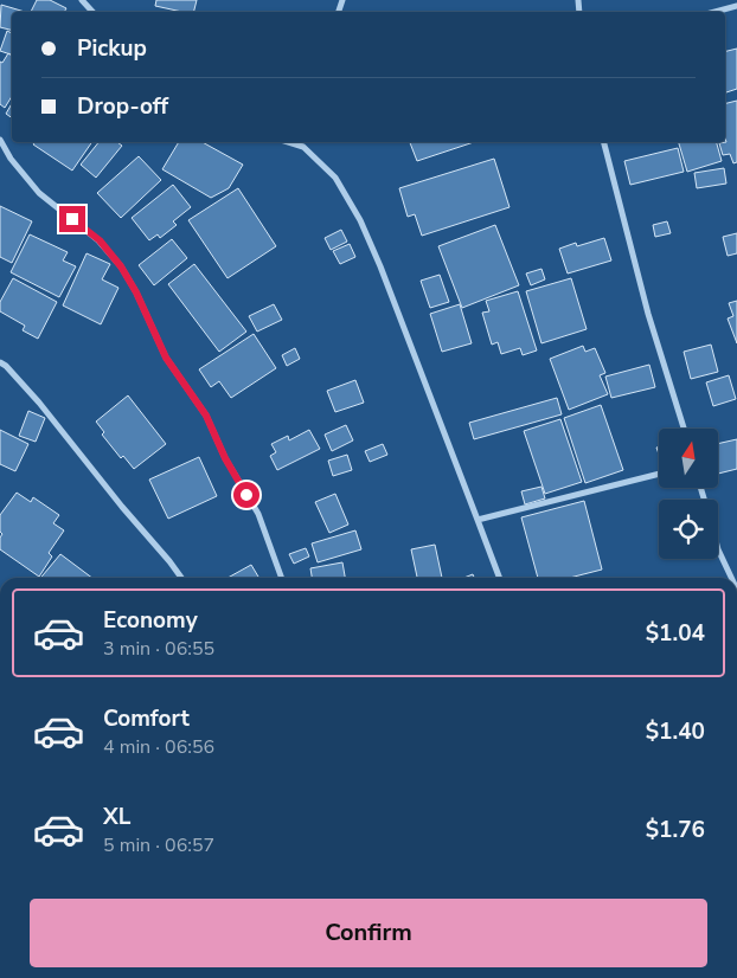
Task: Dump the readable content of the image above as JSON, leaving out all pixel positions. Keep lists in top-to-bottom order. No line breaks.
{"north":"top","page":{"banner":["Pickup","Drop-off"],"list":[{"name":"Economy","note":"3 min · 06:55","value":"$1.04"},{"name":"Comfort","note":"4 min · 06:56","value":"$1.40"},{"name":"XL","note":"5 min · 06:57","value":"$1.76"}],"buttons":"Confirm"}}
